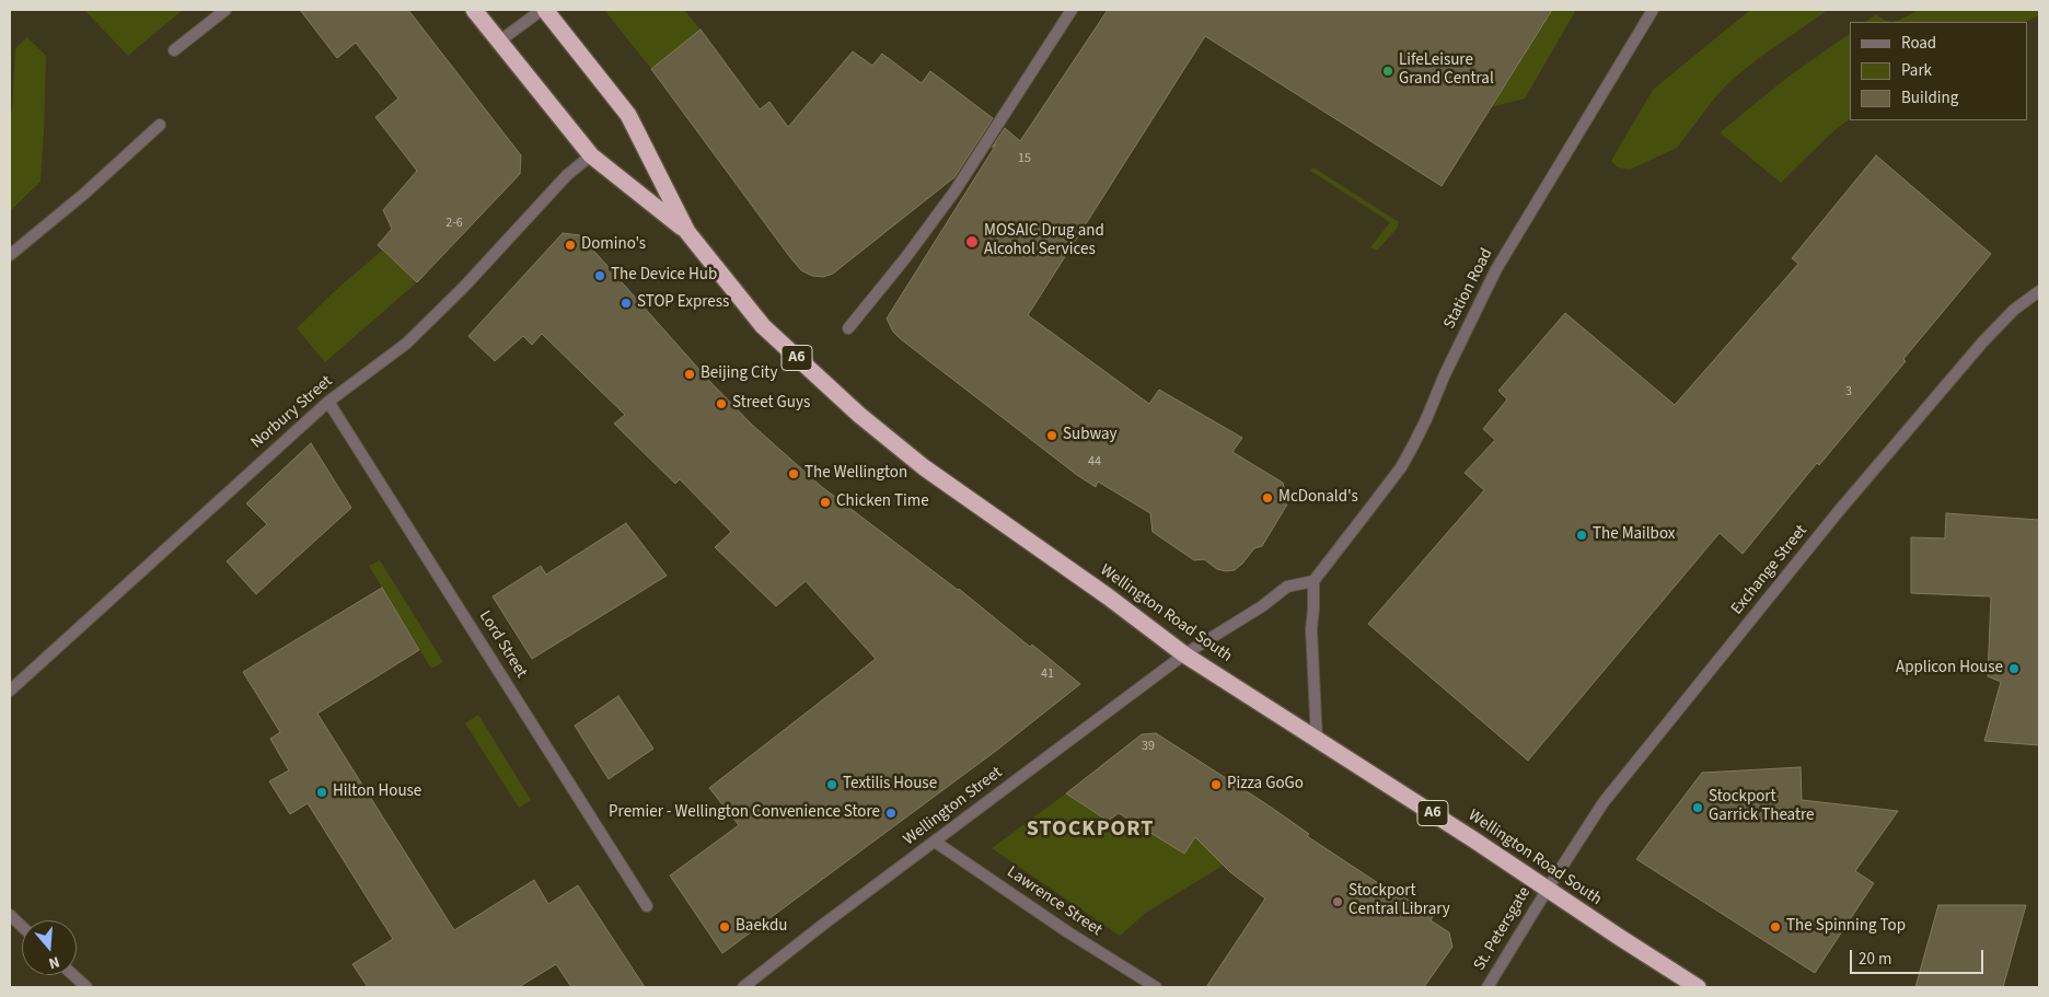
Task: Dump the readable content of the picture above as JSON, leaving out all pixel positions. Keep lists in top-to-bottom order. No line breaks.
{"streets":{"highway":["A6","Wellington Road South"],"street":["Station Road","Norbury Street","Exchange Street","Lord Street","Wellington Street","Lawrence Street","St. Petersgate"]},"crossings":[["Norbury Street","Wellington Road South"],["Norbury Street","Lord Street"],["Exchange Street","Wellington Road South"],["Exchange Street","St. Petersgate"],["Wellington Road South","Wellington Street"],["Wellington Road South","St. Petersgate"],["Wellington Street","Lawrence Street"]],"districts":["STOCKPORT"],"places":["LifeLeisure Grand Central","MOSAIC Drug and Alcohol Services","Domino's","The Device Hub","STOP Express","Beijing City","Street Guys","Subway","The Wellington","McDonald's","Chicken Time","The Mailbox","Applicon House","Textilis House","Pizza GoGo","Hilton House","Stockport Garrick Theatre","Premier - Wellington Convenience Store","Stockport Central Library","Baekdu","The Spinning Top"],"house_numbers":["15","2-6","3","44","41","39"],"legend":["Road","Park","Building"],"scale_bar":"20 m","north":"bottom"}
